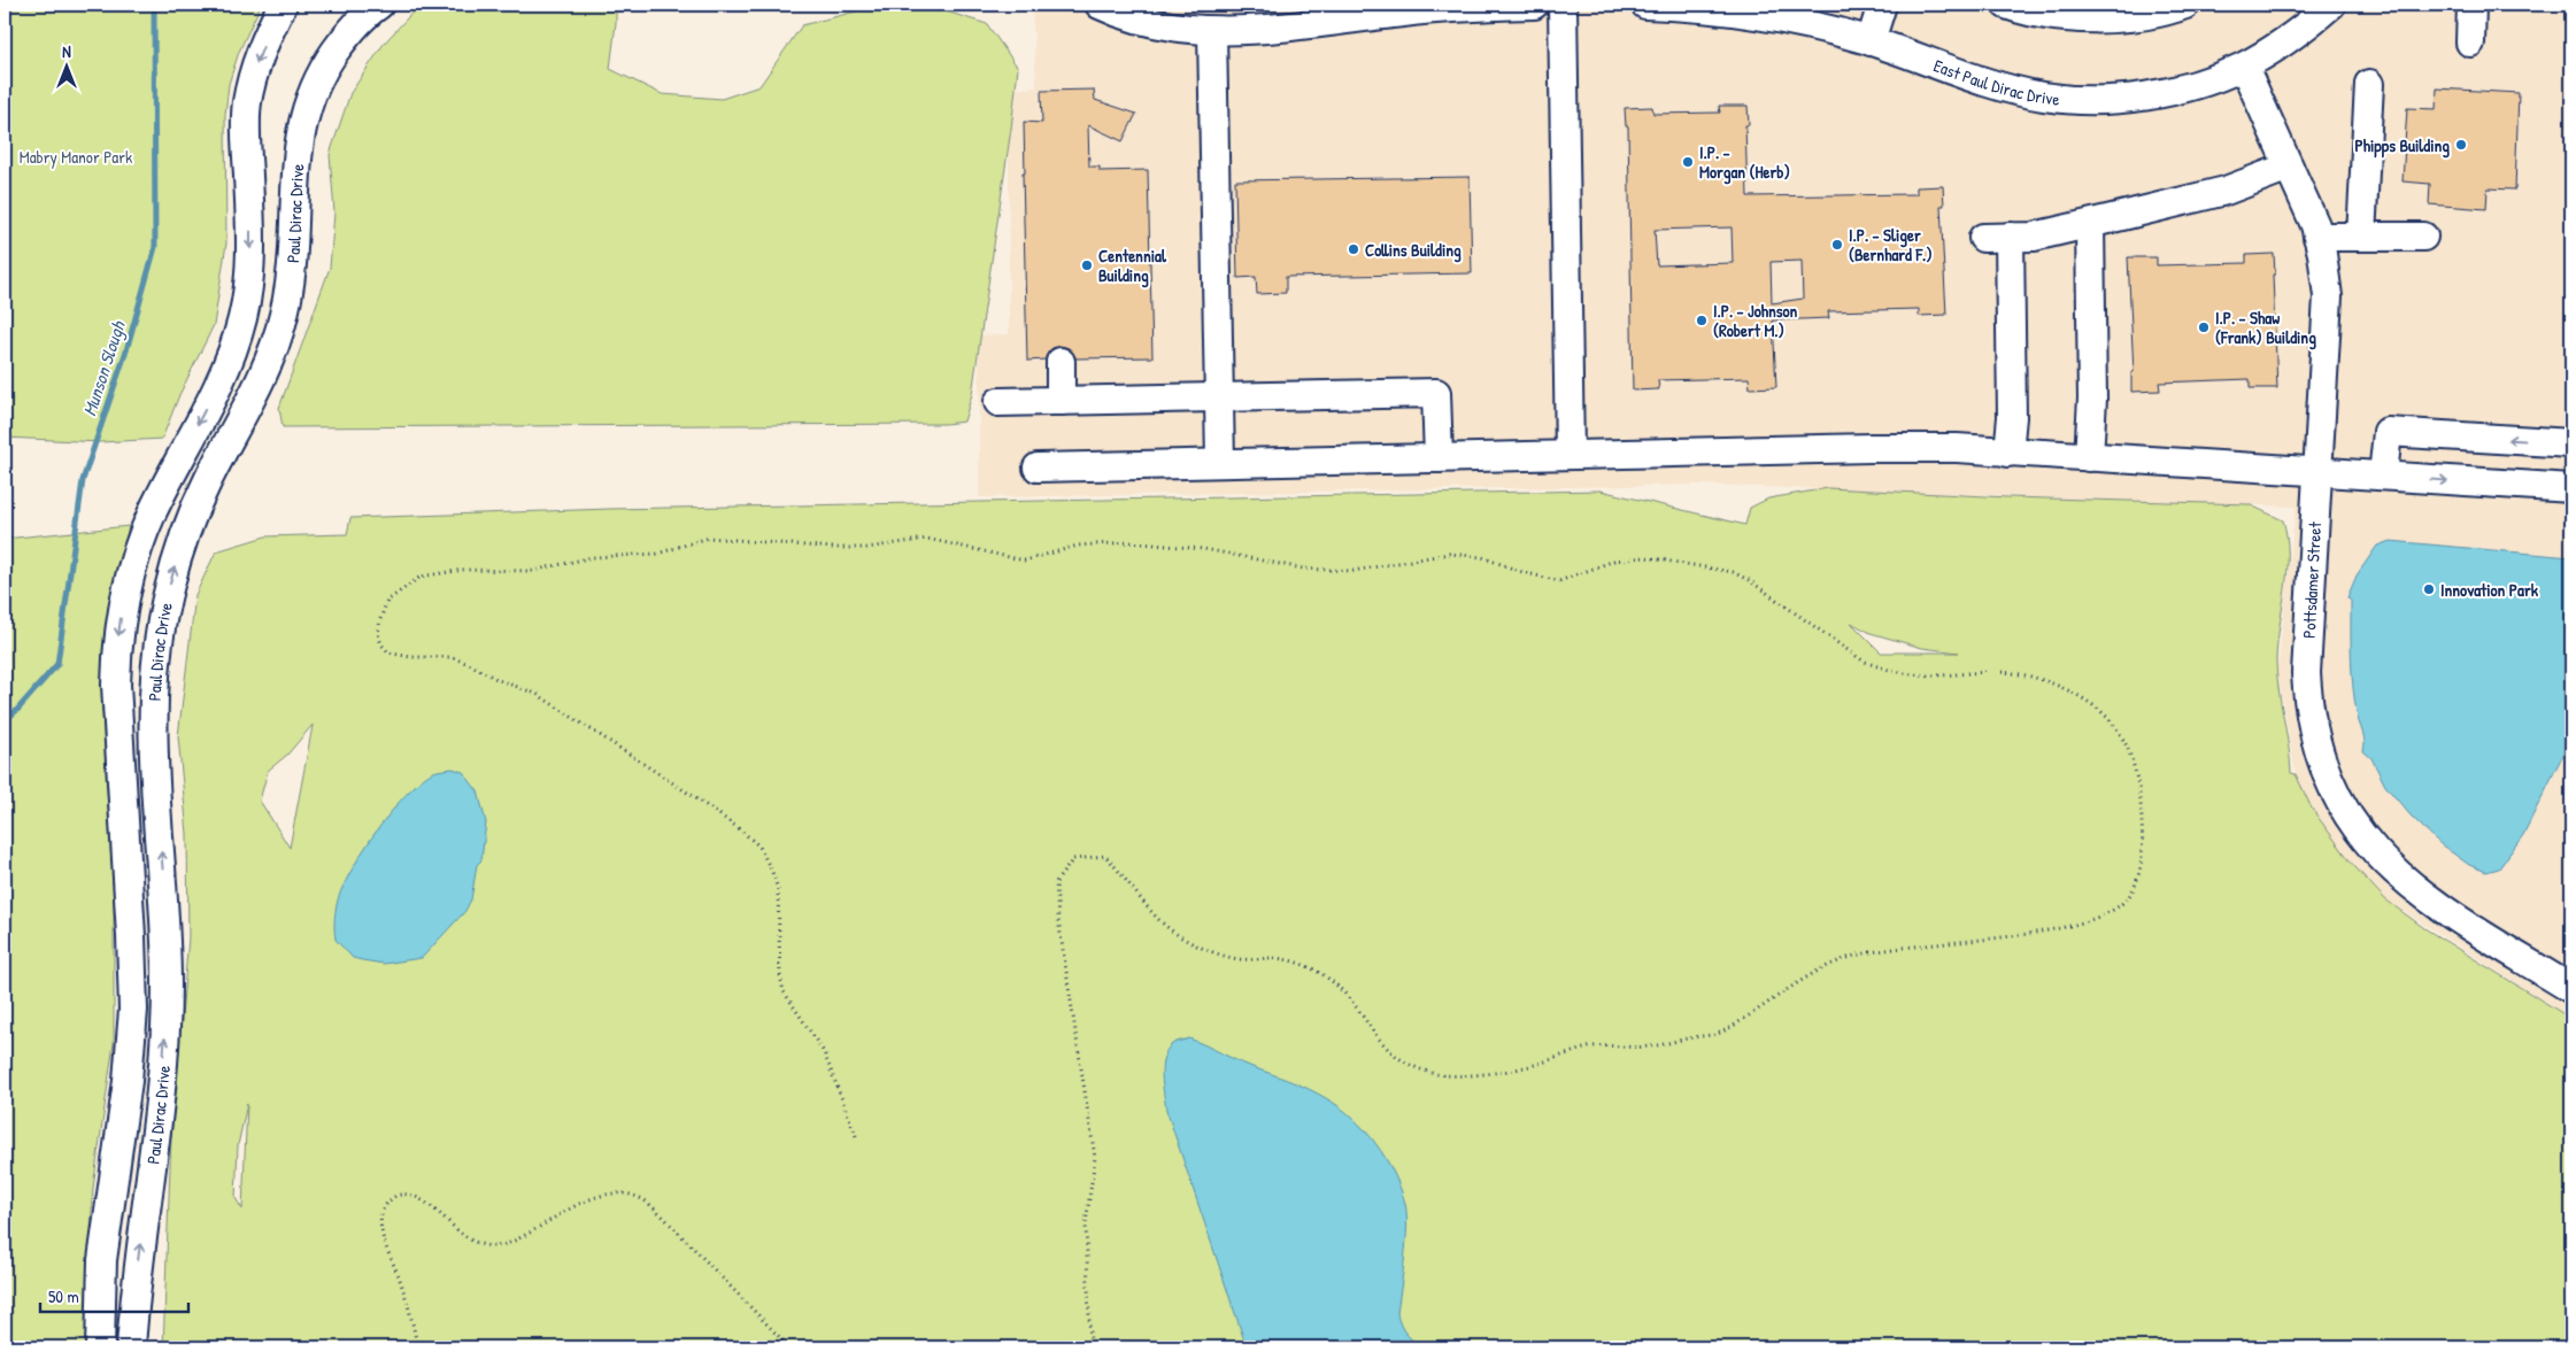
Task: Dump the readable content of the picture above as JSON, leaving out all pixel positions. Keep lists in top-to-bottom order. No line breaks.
{"streets":{"street":["East Paul Dirac Drive","Paul Dirac Drive","Pottsdamer Street"]},"crossings":[["East Paul Dirac Drive","Pottsdamer Street"]],"water":["Munson Slough"],"parks":["Mabry Manor Park"],"places":["Phipps Building","I.P. - Morgan (Herb)","I.P. - Sliger (Bernhard F.)","Collins Building","Centennial Building","I.P. - Johnson (Robert M.)","I.P. - Shaw (Frank) Building","Innovation Park"],"scale_bar":"50 m","north":"top"}
